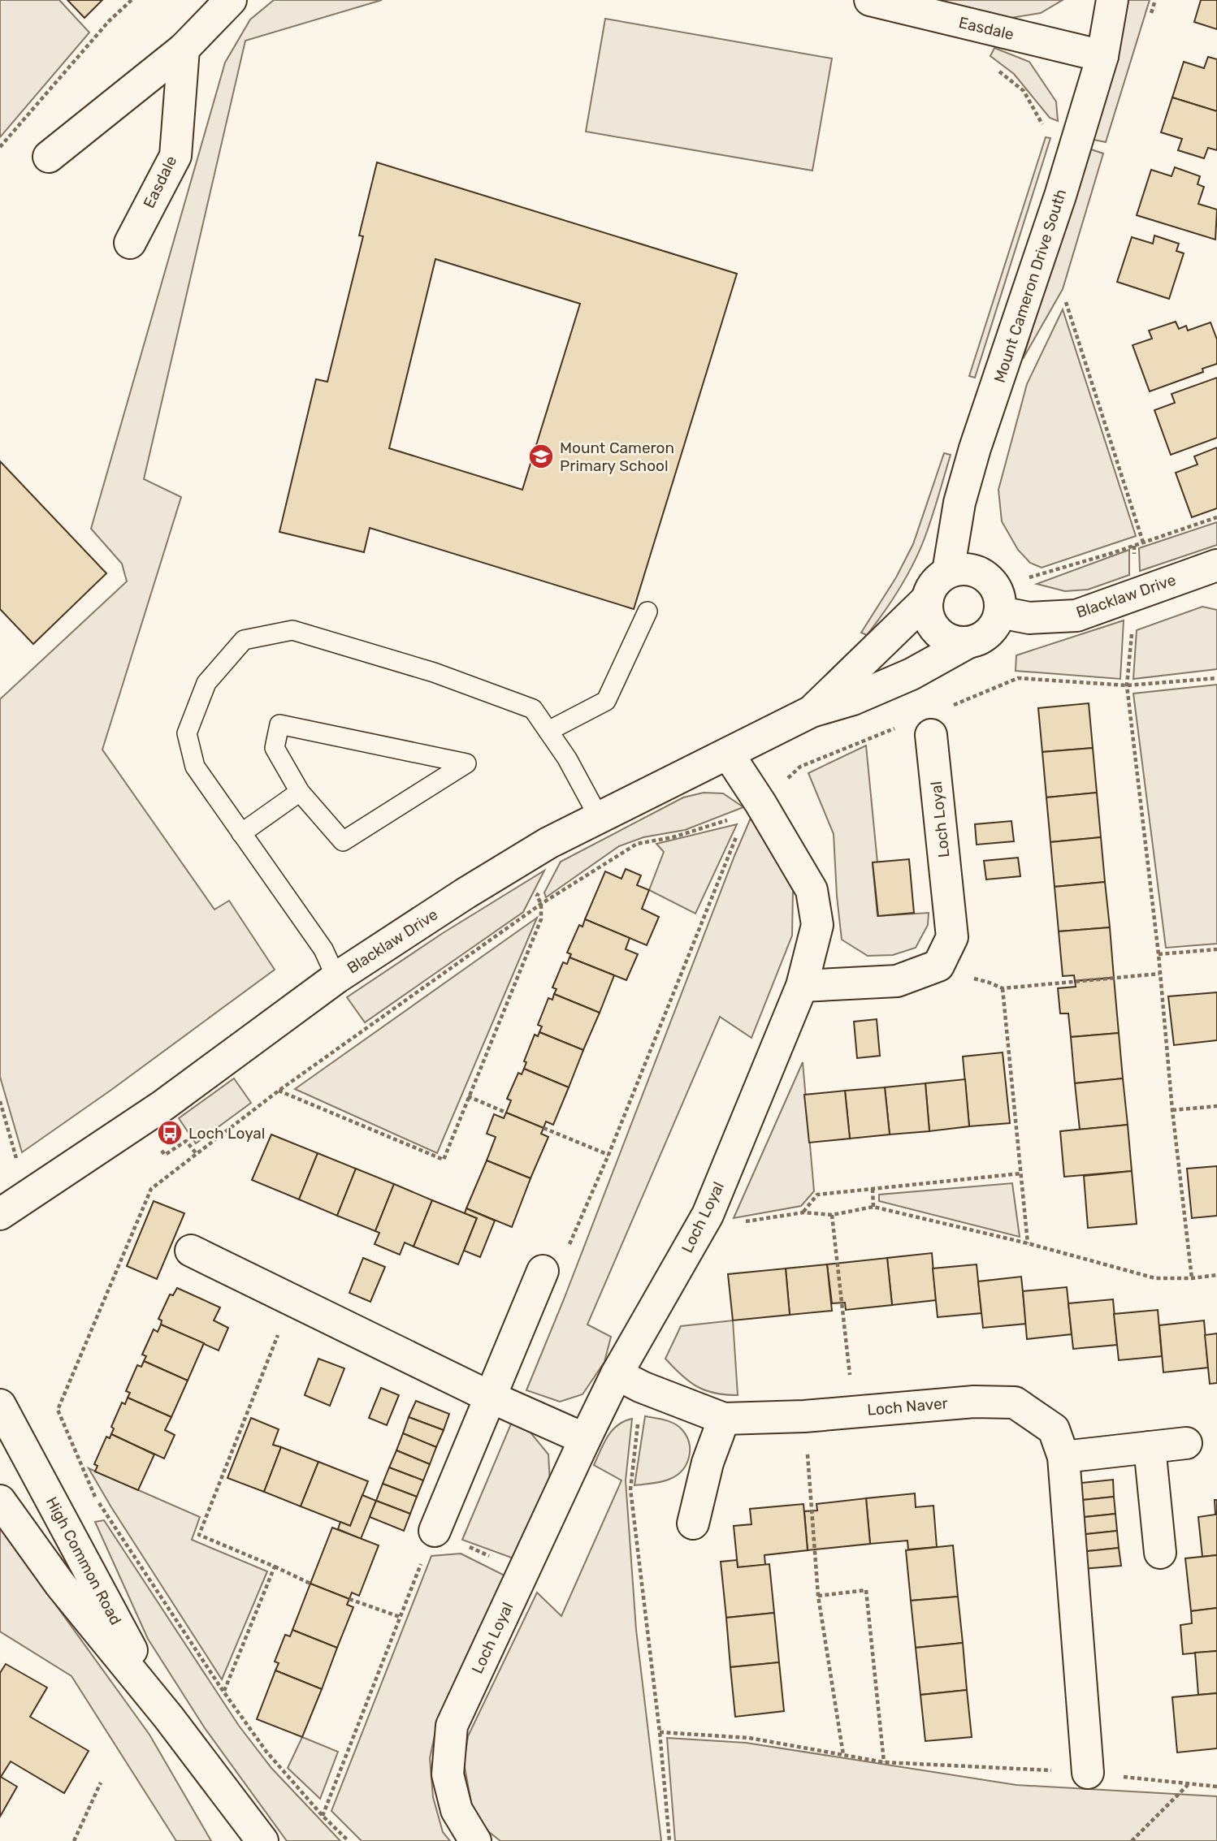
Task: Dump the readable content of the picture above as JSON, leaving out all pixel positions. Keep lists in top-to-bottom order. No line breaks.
{"streets":{"street":["Easdale","Mount Cameron Drive South","Blacklaw Drive","Loch Loyal","Loch Naver","High Common Road"]},"crossings":[["Easdale","Mount Cameron Drive South"],["Mount Cameron Drive South","Blacklaw Drive"],["Blacklaw Drive","Loch Loyal"],["Loch Loyal","Loch Naver"]],"places":{"school or university":["Mount Cameron Primary School"],"bus stop":["Loch Loyal"]}}
